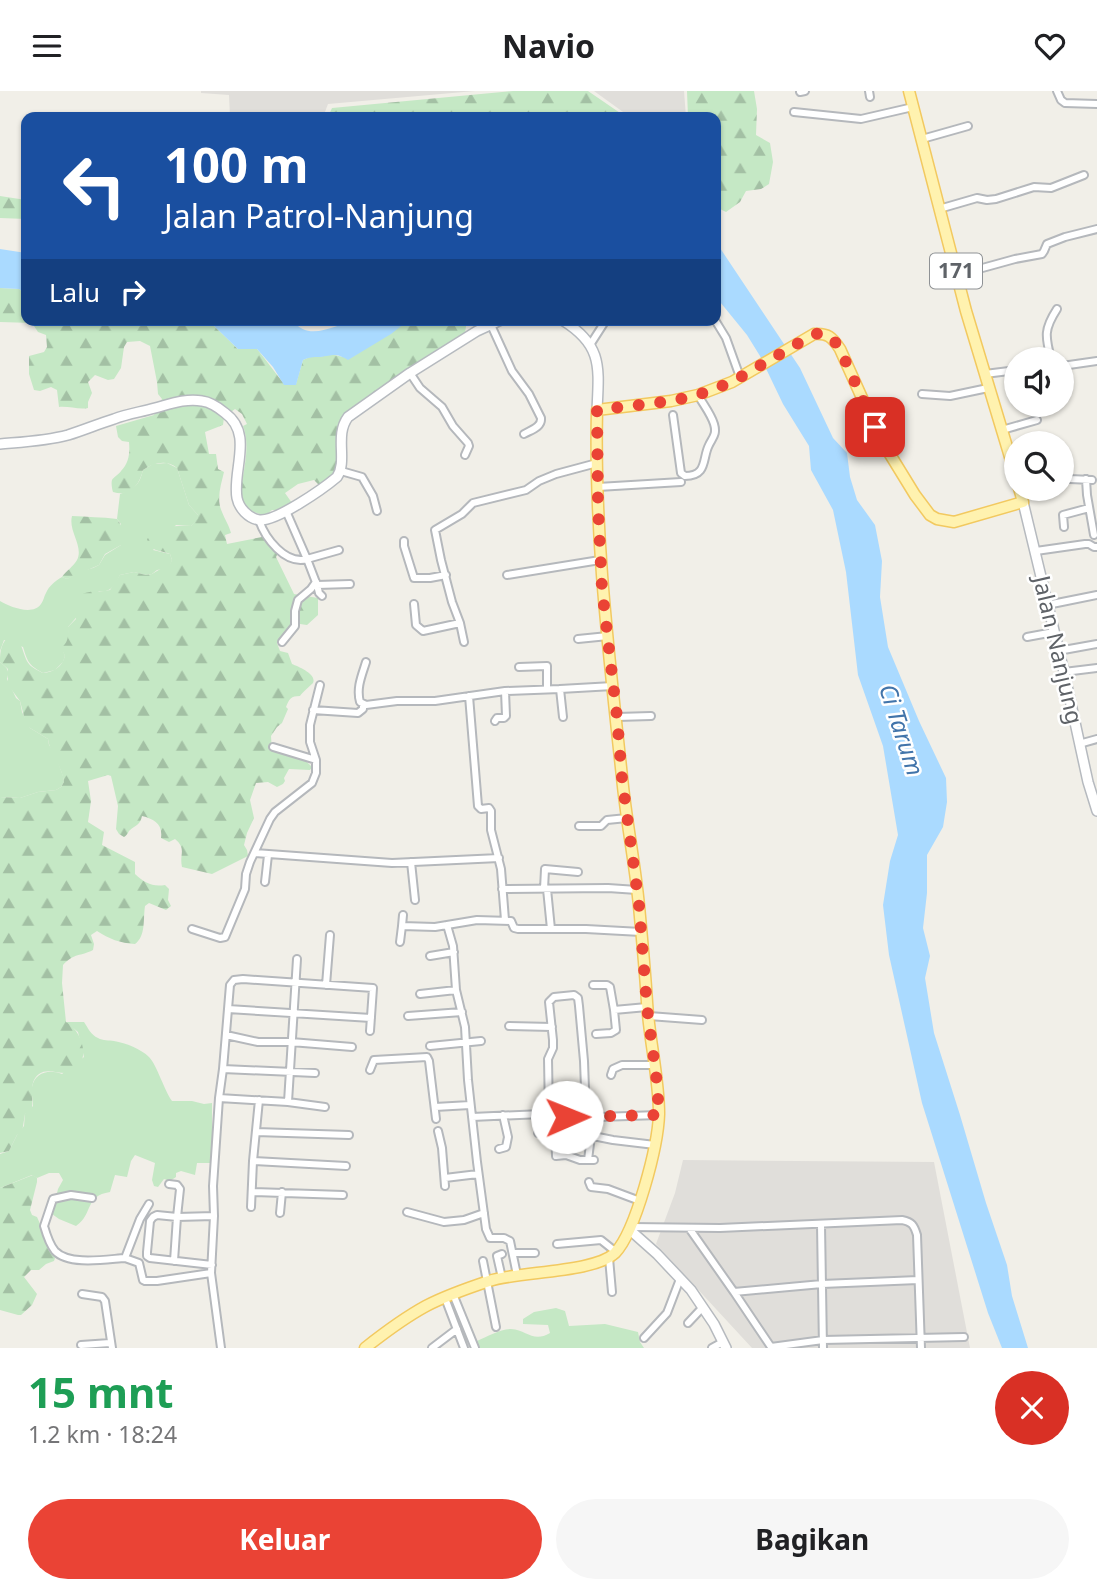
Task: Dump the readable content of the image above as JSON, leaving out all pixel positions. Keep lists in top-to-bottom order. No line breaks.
{"streets":{"main road":["171"],"street":["Jalan Nanjung"]},"water":["Ci Tarum"],"page":{"header":"Navio","turn":["100 m","Jalan Patrol-Nanjung"],"then":"Lalu","heading":["15 mnt","1.2 km · 18:24"],"buttons":["Keluar","Bagikan"]}}
